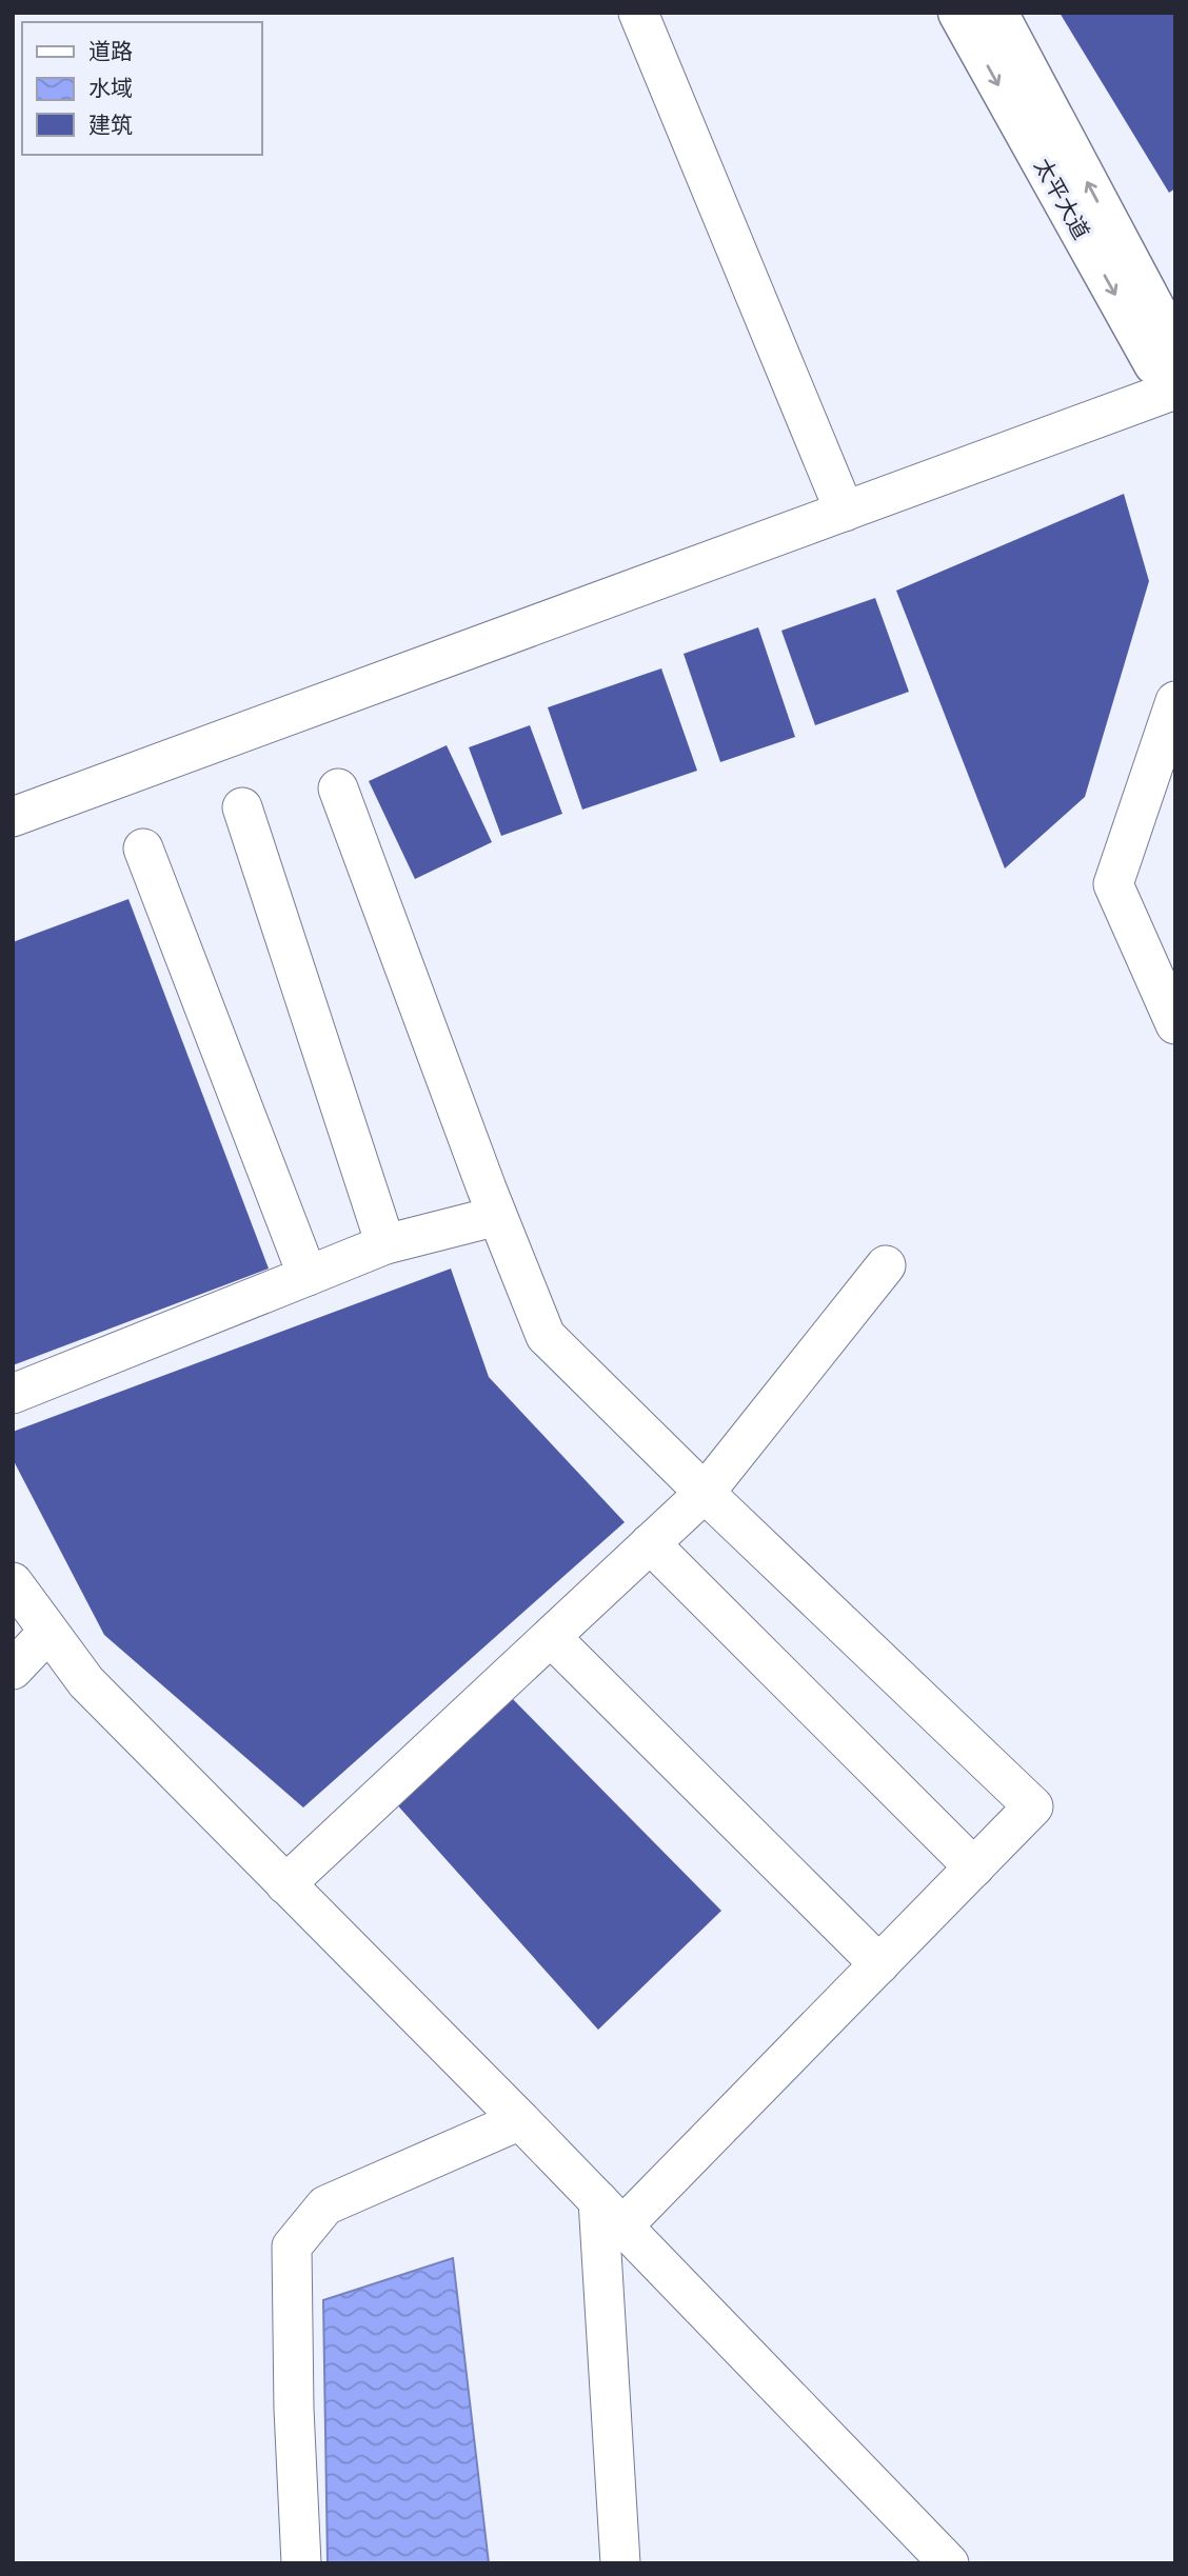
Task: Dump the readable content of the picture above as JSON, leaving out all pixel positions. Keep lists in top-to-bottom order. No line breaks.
{"streets":{"street":["太平大道"]},"legend":["道路","水域","建筑"]}
